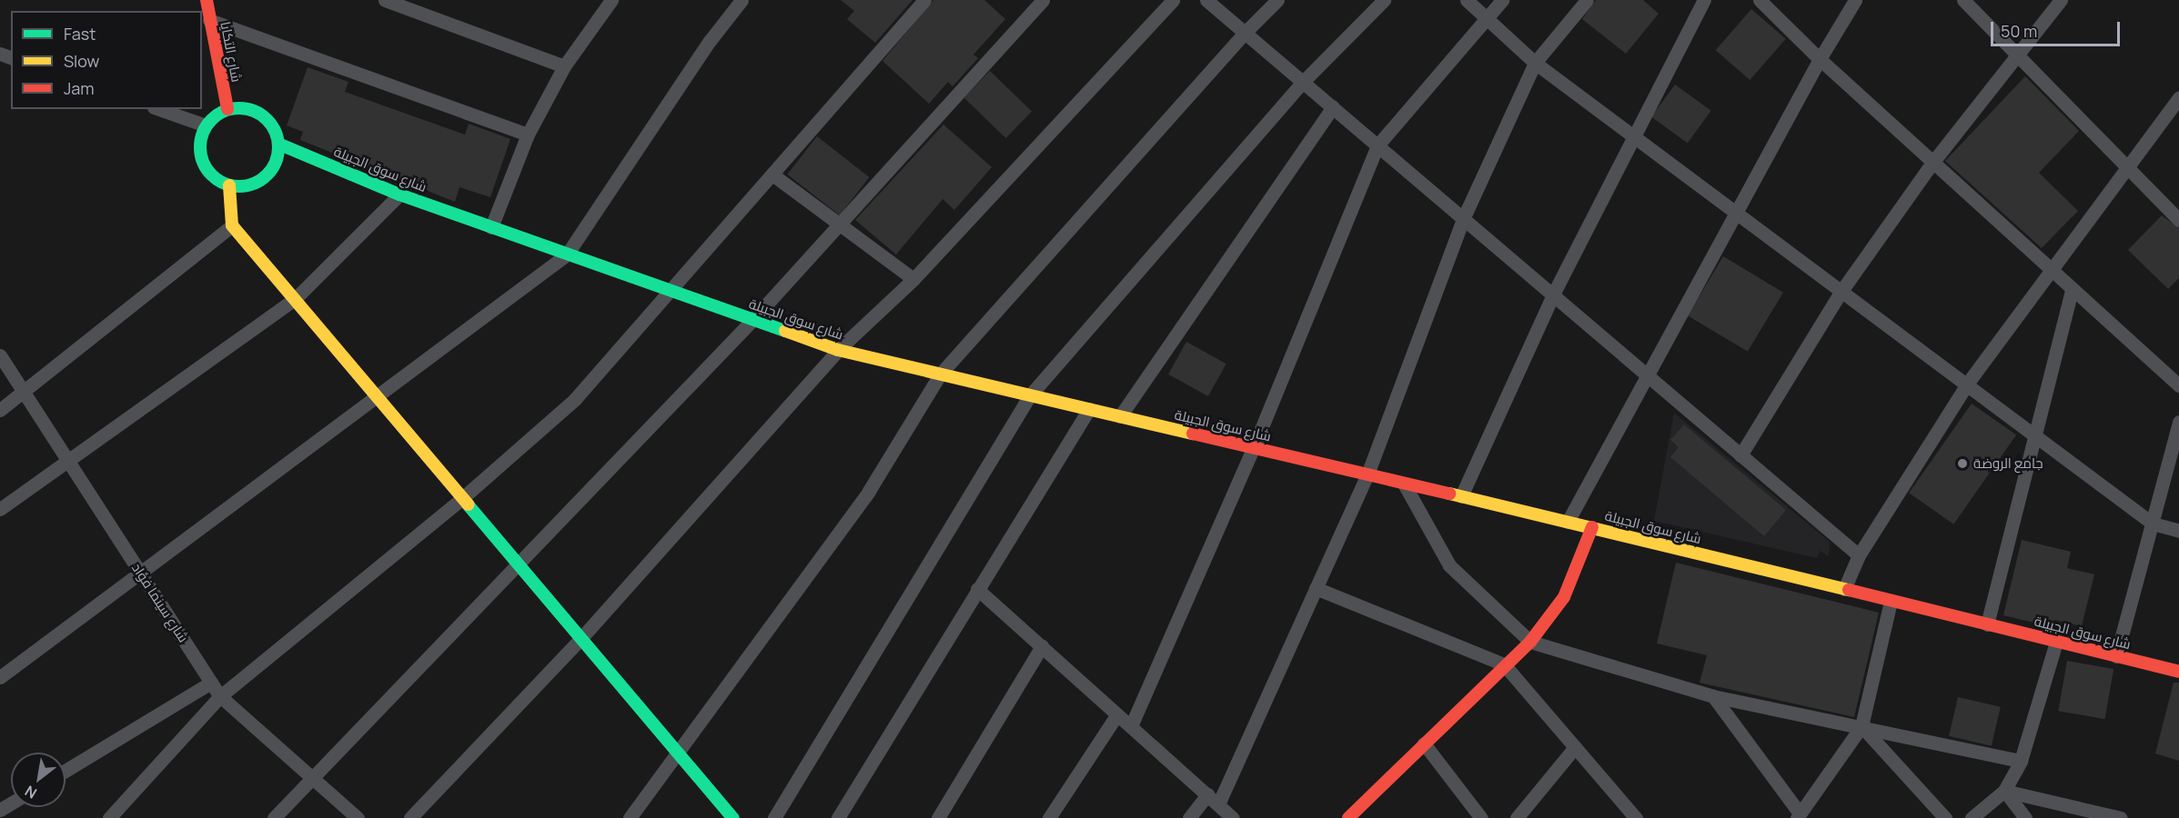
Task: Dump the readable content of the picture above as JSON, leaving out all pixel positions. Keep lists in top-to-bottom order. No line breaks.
{"streets":{"street":["شارع التكايا","شارع سوق الجبيلة","شارع سينما فؤاد"]},"crossings":[["شارع التكايا","شارع سوق الجبيلة"]],"places":["جامع الروضة"],"legend":["Fast","Slow","Jam"],"scale_bar":"50 m","north":"bottom left"}
